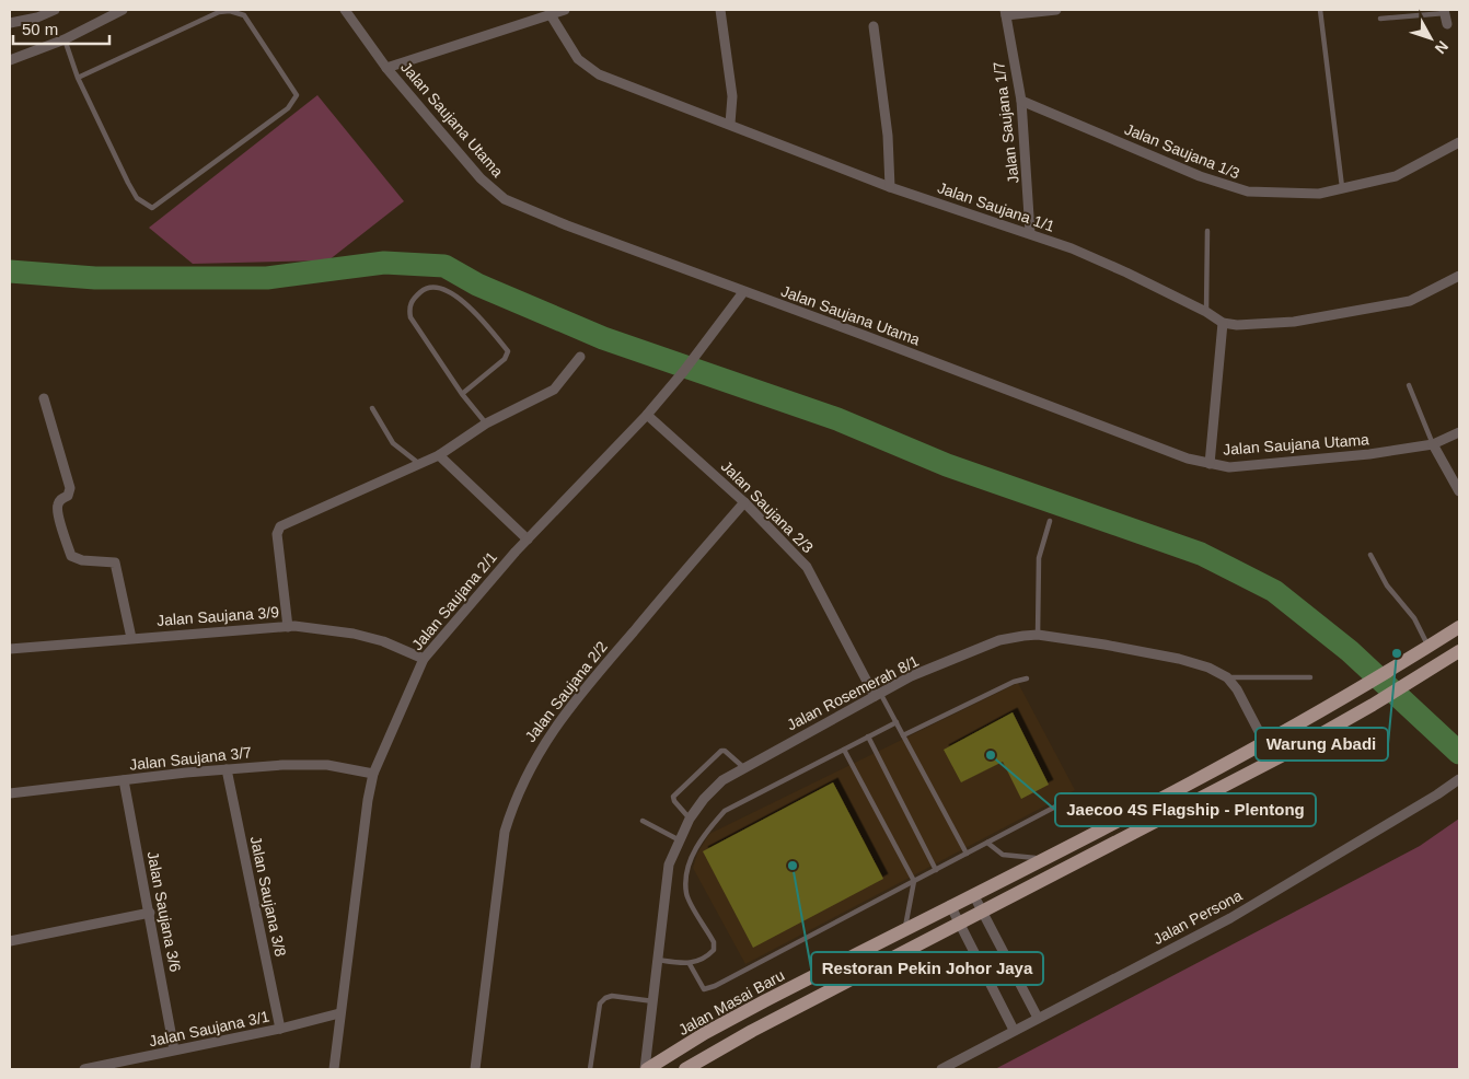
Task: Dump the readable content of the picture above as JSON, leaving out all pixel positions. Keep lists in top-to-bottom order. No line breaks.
{"streets":{"main road":["Jalan Masai Baru"],"street":["Jalan Saujana Utama","Jalan Saujana 1/7","Jalan Saujana 1/3","Jalan Saujana 1/1","Jalan Saujana 2/3","Jalan Saujana 2/1","Jalan Saujana 3/9","Jalan Saujana 2/2","Jalan Rosemerah 8/1","Jalan Saujana 3/7","Jalan Saujana 3/8","Jalan Saujana 3/6","Jalan Persona","Jalan Saujana 3/1"]},"crossings":[["Jalan Saujana Utama","Jalan Saujana 2/1"],["Jalan Saujana 1/7","Jalan Saujana 1/3"],["Jalan Saujana 1/7","Jalan Saujana 1/1"],["Jalan Saujana 2/3","Jalan Saujana 2/1"],["Jalan Saujana 2/3","Jalan Saujana 2/2"],["Jalan Saujana 2/3","Jalan Rosemerah 8/1"],["Jalan Saujana 2/1","Jalan Saujana 3/9"],["Jalan Saujana 2/1","Jalan Saujana 3/7"],["Jalan Saujana 2/1","Jalan Saujana 3/1"],["Jalan Rosemerah 8/1","Jalan Masai Baru"],["Jalan Saujana 3/7","Jalan Saujana 3/8"],["Jalan Saujana 3/7","Jalan Saujana 3/6"],["Jalan Saujana 3/8","Jalan Saujana 3/1"],["Jalan Saujana 3/6","Jalan Saujana 3/1"]],"places":["Warung Abadi","Jaecoo 4S Flagship - Plentong","Restoran Pekin Johor Jaya"],"scale_bar":"50 m","north":"bottom right"}
